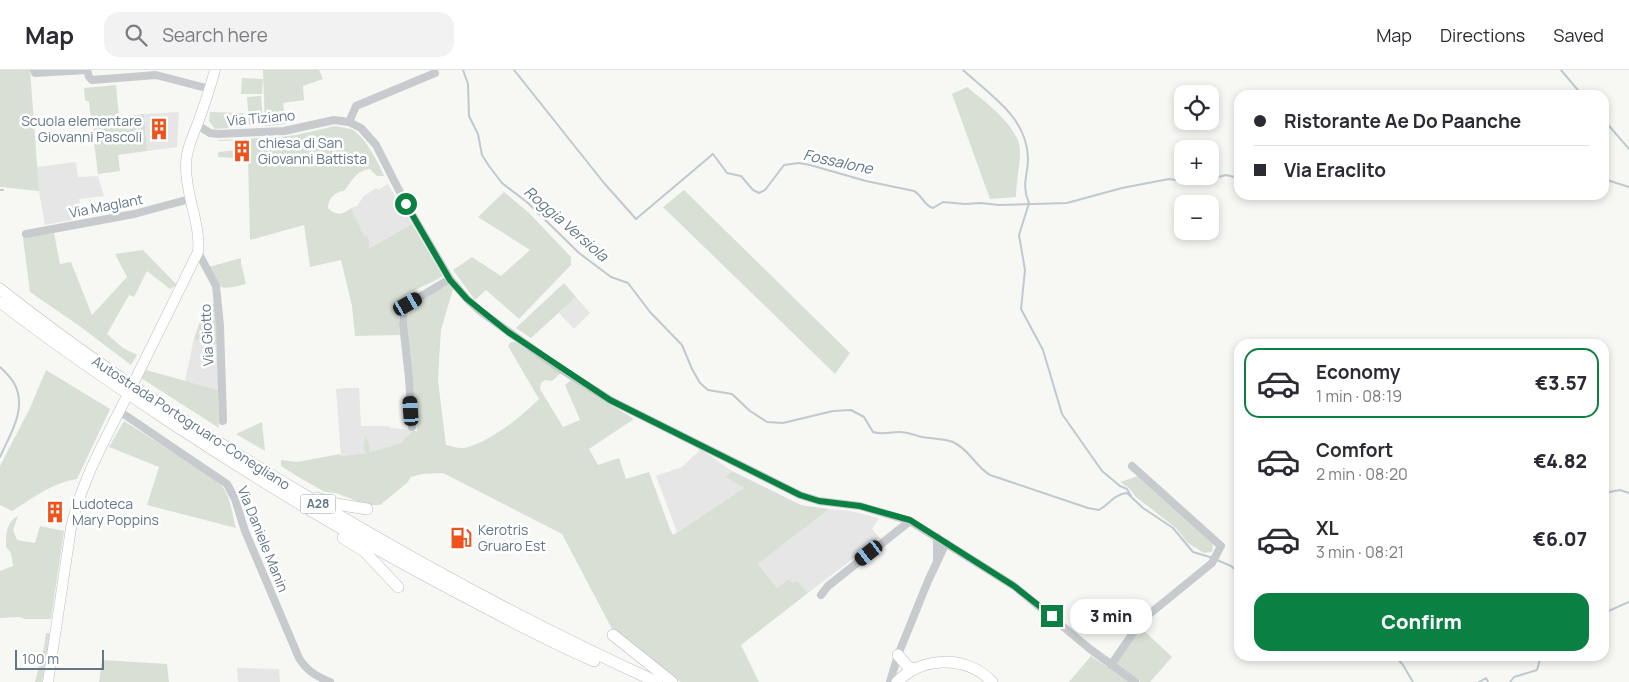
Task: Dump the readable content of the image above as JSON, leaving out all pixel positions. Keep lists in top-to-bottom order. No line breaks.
{"streets":{"highway":["Autostrada Portogruaro-Conegliano","A28"],"street":["Via Tiziano","Via Maglant","Via Giotto","Via Daniele Manin"]},"water":["Fossalone","Roggia Versiola"],"places":{"building":["Scuola elementare Giovanni Pascoli","chiesa di San Giovanni Battista","Ludoteca Mary Poppins"],"fuel station":["Kerotris Gruaro Est"]},"scale_bar":"100 m","page":{"header":"Map","search":"Search here","nav":["Map","Directions","Saved"],"map_buttons":["+","−"],"banner":["Ristorante Ae Do Paanche","Via Eraclito"],"list":[{"name":"Economy","note":"1 min · 08:19","value":"€3.57"},{"name":"Comfort","note":"2 min · 08:20","value":"€4.82"},{"name":"XL","note":"3 min · 08:21","value":"€6.07"}],"buttons":"Confirm","bubble":"3 min","scale":"100 m"}}
